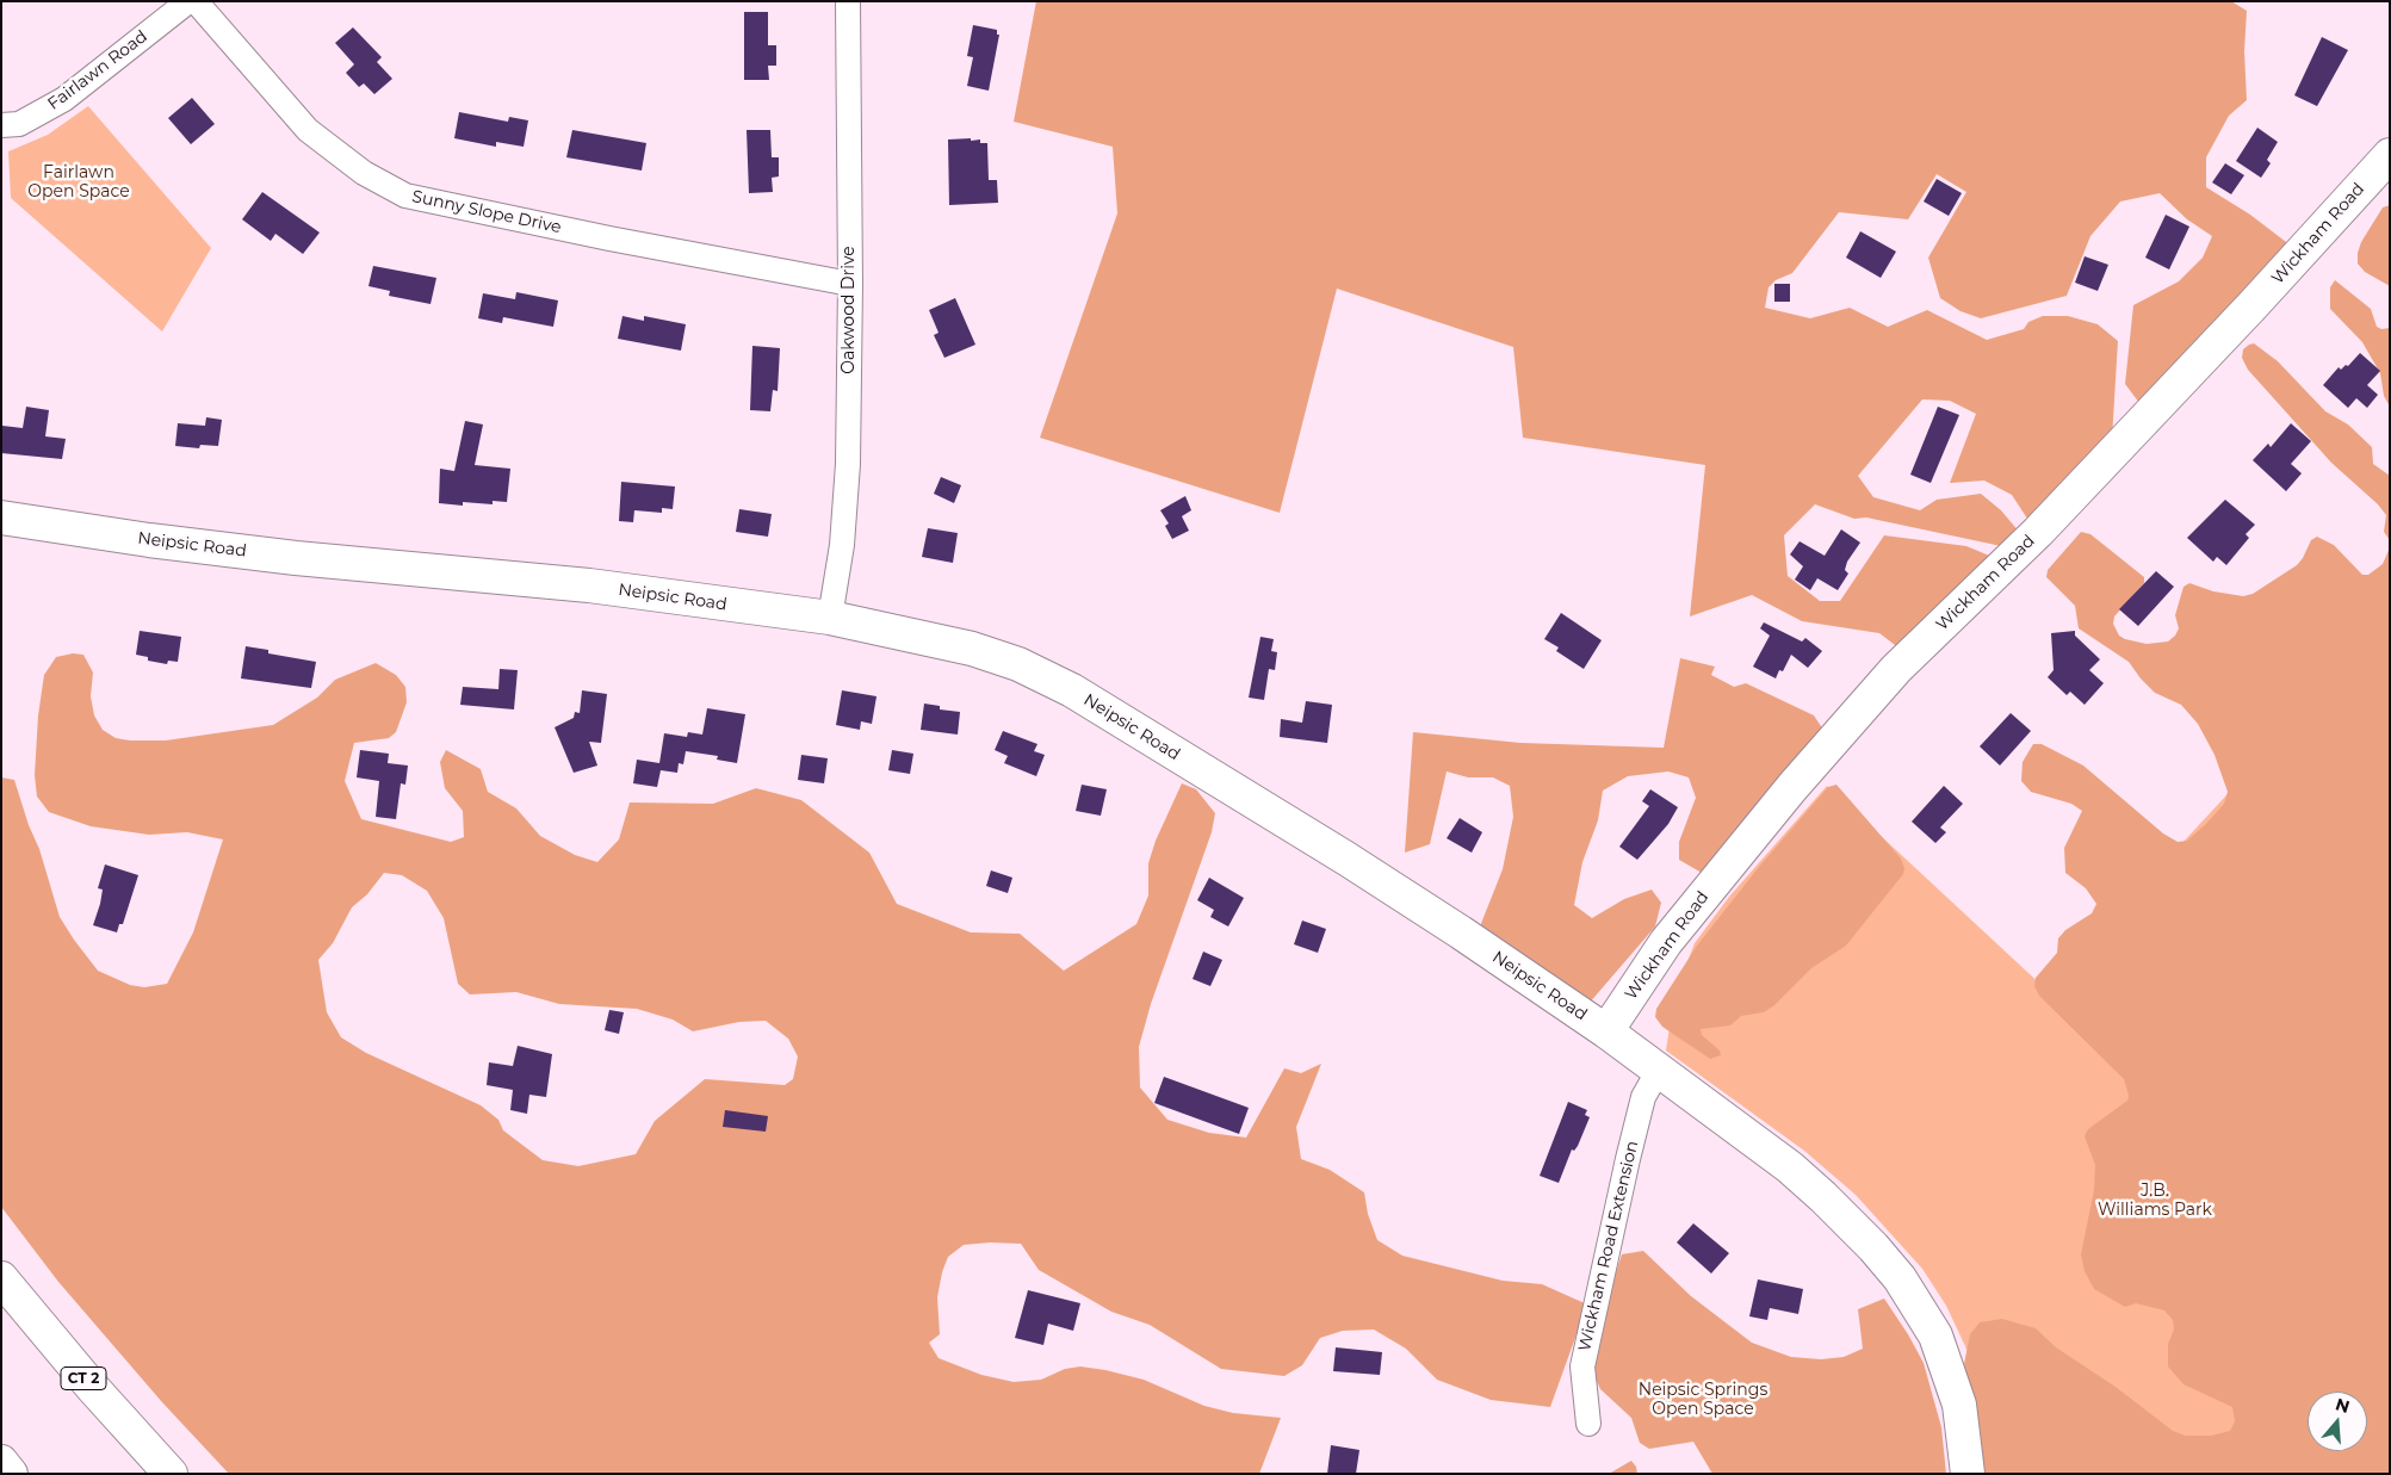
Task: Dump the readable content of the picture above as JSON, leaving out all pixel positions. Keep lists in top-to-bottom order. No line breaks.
{"streets":{"main road":["Wickham Road","Neipsic Road","CT 2"],"street":["Fairlawn Road","Sunny Slope Drive","Oakwood Drive","Wickham Road Extension"]},"crossings":[["Sunny Slope Drive","Oakwood Drive"],["Wickham Road","Neipsic Road"],["Oakwood Drive","Neipsic Road"],["Neipsic Road","Wickham Road Extension"]],"parks":["Fairlawn Open Space","J.B. Williams Park","Neipsic Springs Open Space"],"north":"top"}
